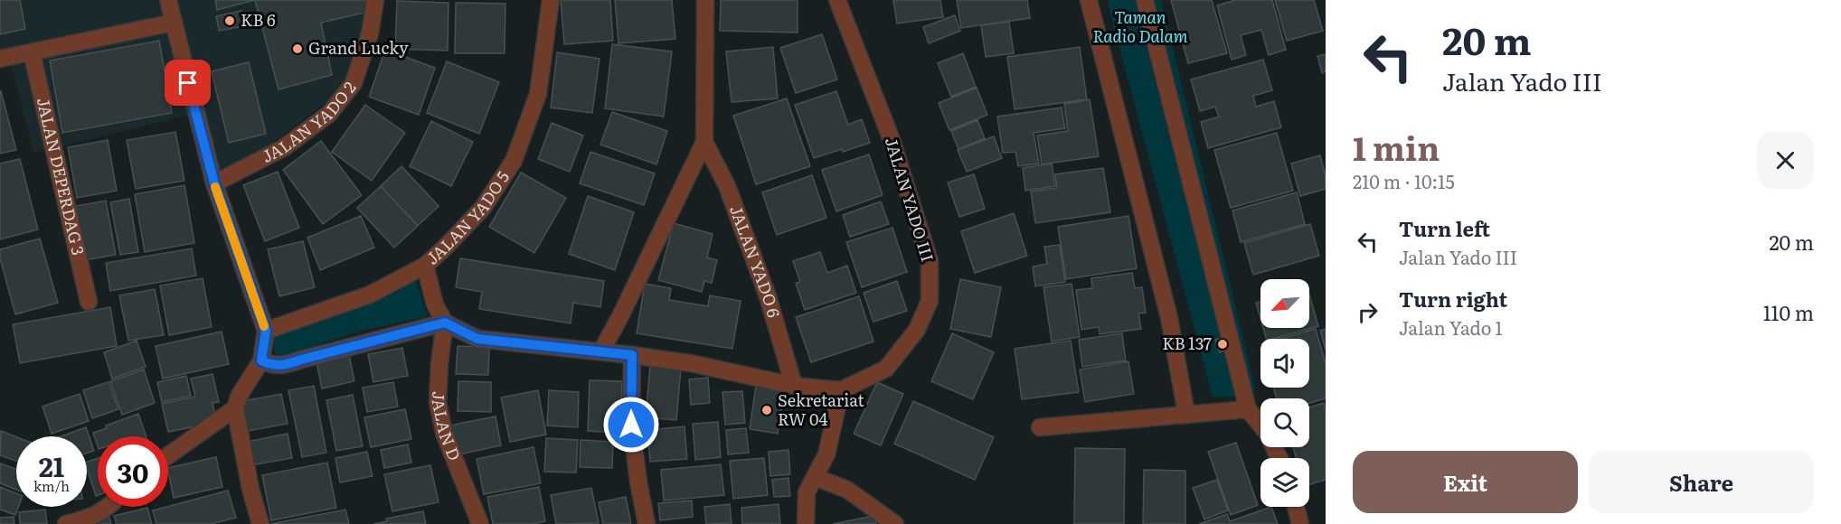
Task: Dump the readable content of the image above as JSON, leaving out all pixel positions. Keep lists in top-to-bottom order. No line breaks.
{"streets":{"street":["JALAN YADO 2","JALAN DEPERDAG 3","JALAN YADO III","JALAN YADO 5","JALAN YADO 6","JALAN D"]},"parks":["Taman Radio Dalam"],"places":["KB 6","Grand Lucky","KB 137","Sekretariat RW 04"],"north":"bottom left","page":{"turn":["20 m","Jalan Yado III"],"heading":["1 min","210 m · 10:15"],"list":[{"name":"Turn left","note":"Jalan Yado III","value":"20 m"},{"name":"Turn right","note":"Jalan Yado 1","value":"110 m"}],"speed":"21 km/h","limit":"30","buttons":["Exit","Share"]}}
